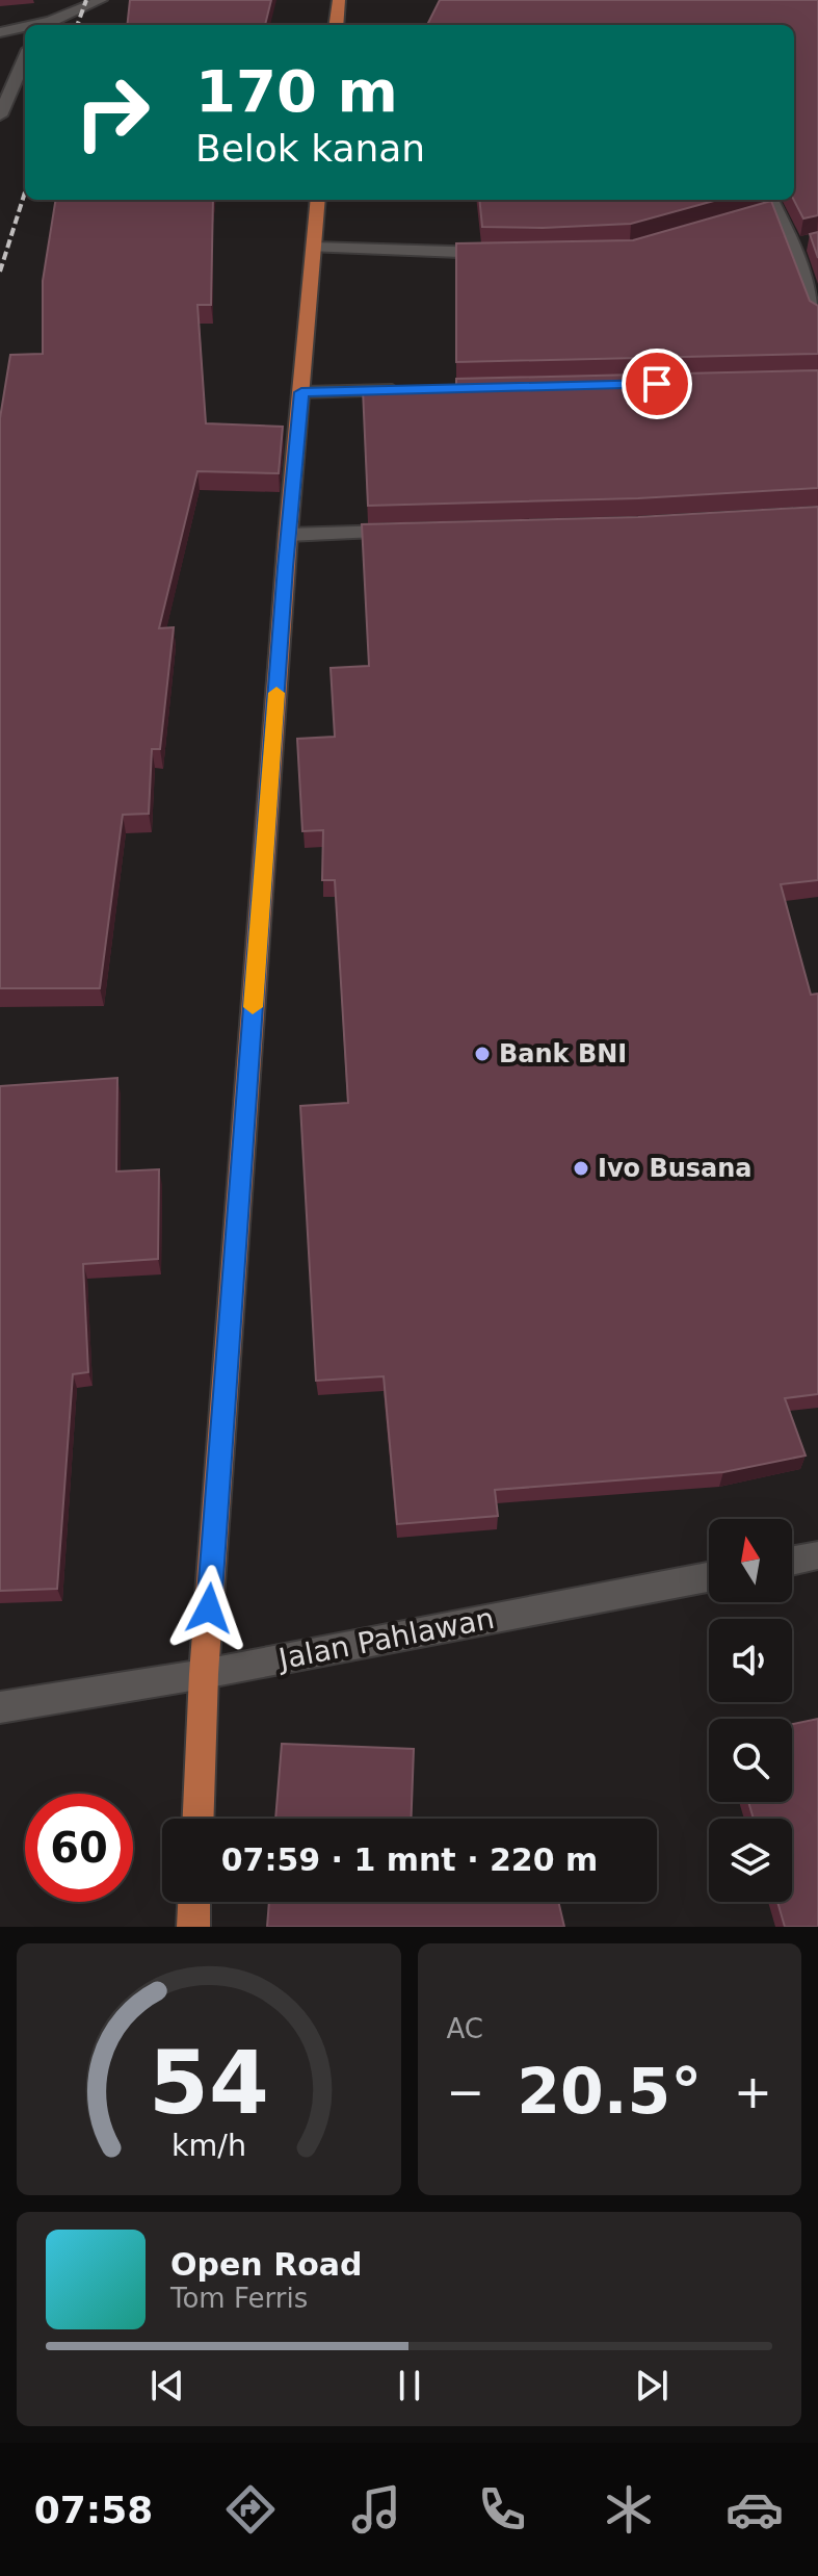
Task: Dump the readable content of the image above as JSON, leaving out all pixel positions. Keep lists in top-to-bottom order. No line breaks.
{"streets":{"street":["Jalan Pahlawan"]},"places":["Bank BNI","Ivo Busana"],"north":"top","page":{"turn":["170 m","Belok kanan"],"limit":"60","trip":"07:59 · 1 mnt · 220 m","tile":"AC","heat":["−","20.5°","+"],"song":["Open Road","Tom Ferris"],"tabs":"07:58","gauge":["54","km/h"]}}
